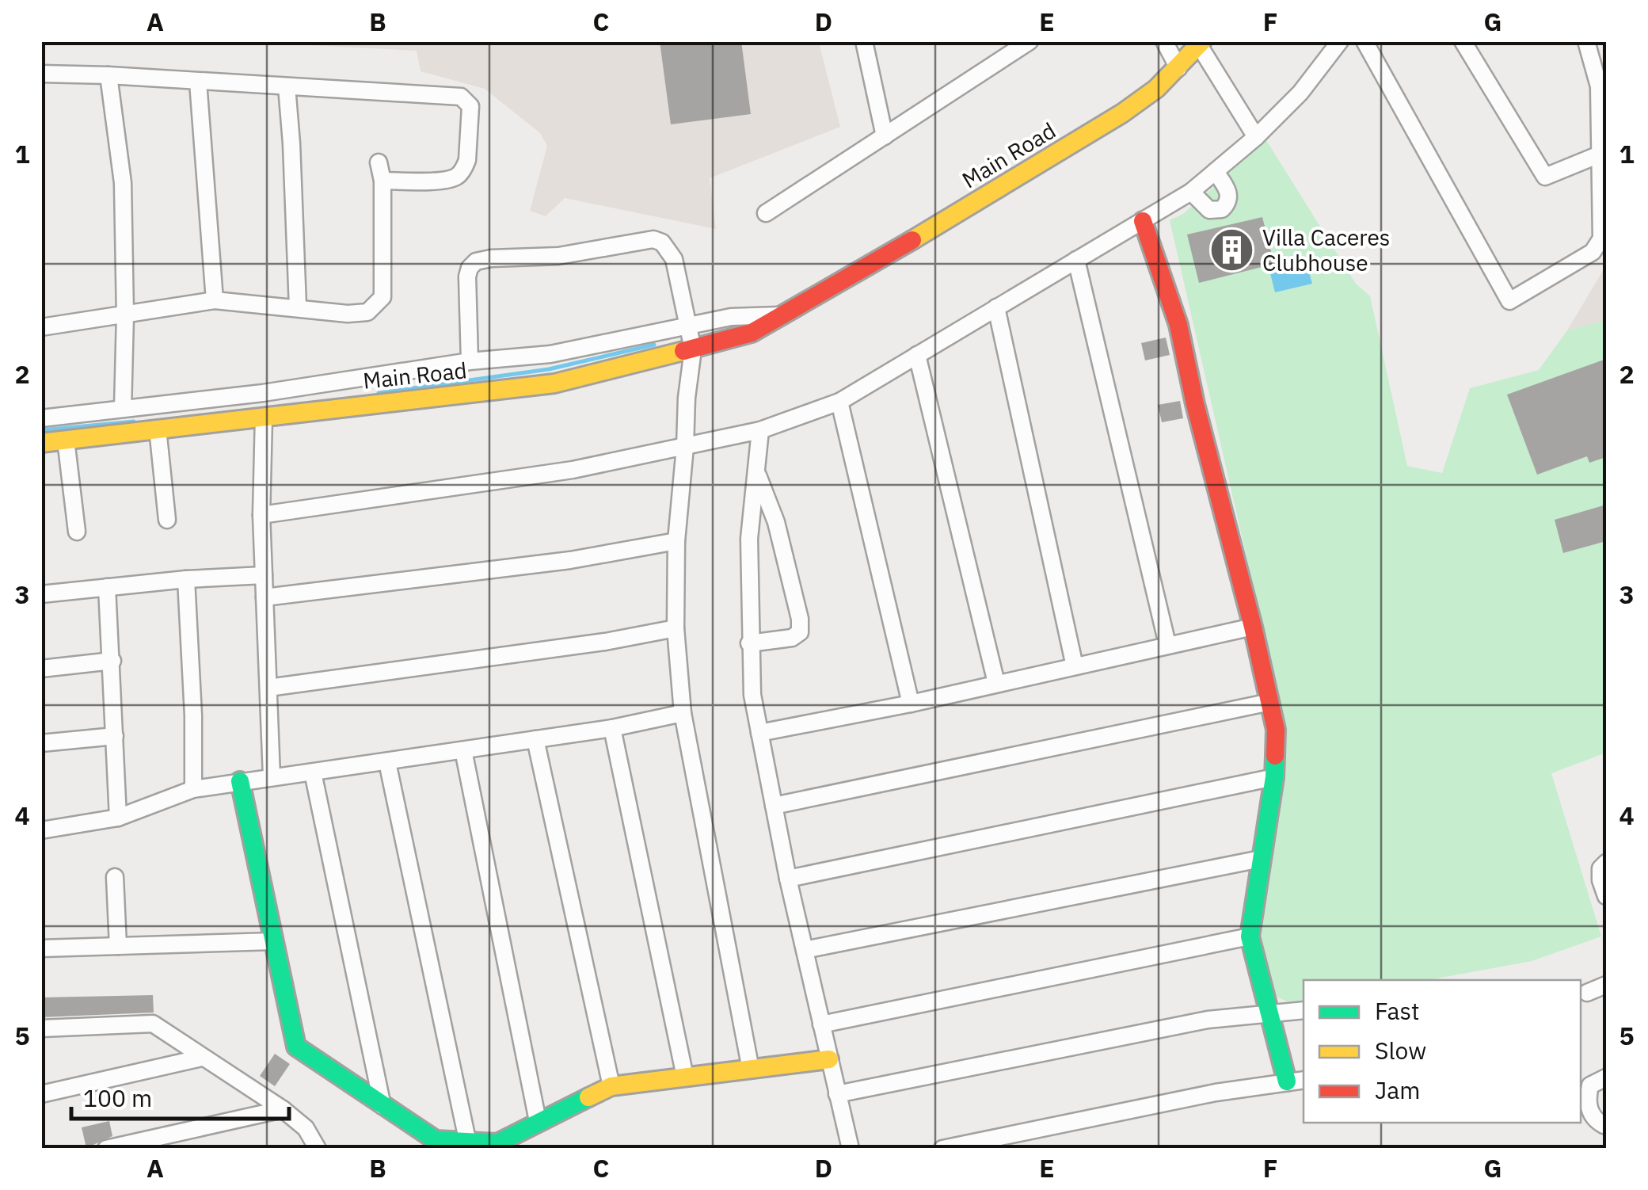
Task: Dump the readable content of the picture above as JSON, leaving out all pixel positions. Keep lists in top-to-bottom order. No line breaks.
{"streets":{"street":["Main Road"]},"places":{"building":["Villa Caceres Clubhouse"]},"legend":["Fast","Slow","Jam"],"scale_bar":"100 m","grid":{"columns":["A","B","C","D","E","F","G"],"rows":["1","2","3","4","5"]}}
